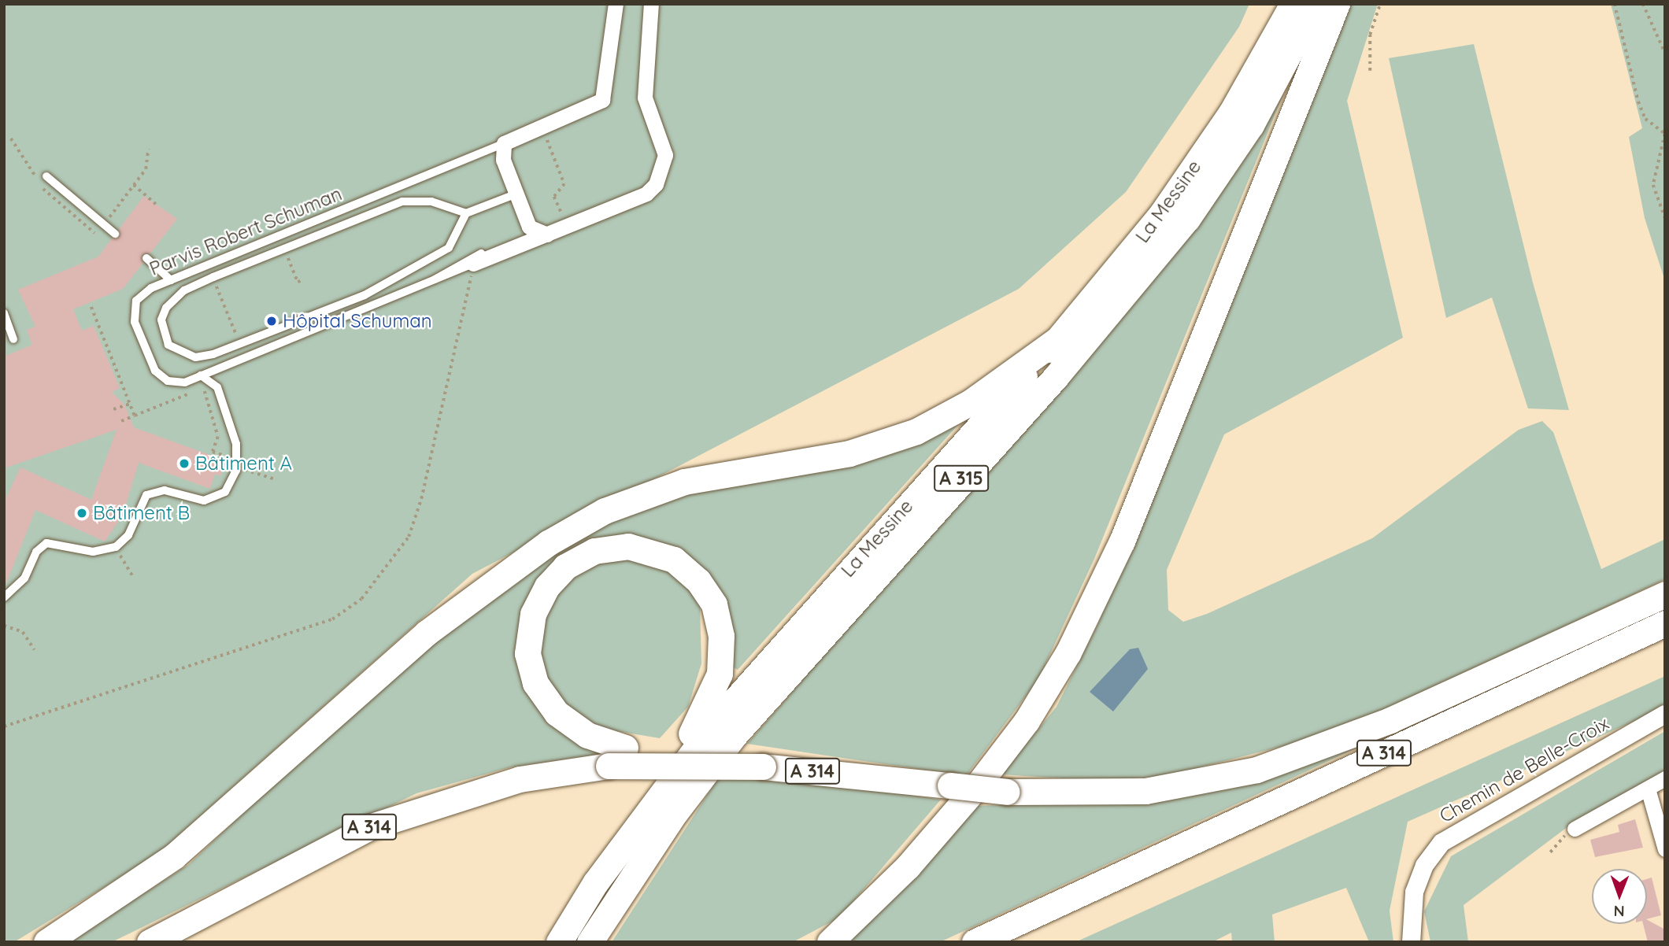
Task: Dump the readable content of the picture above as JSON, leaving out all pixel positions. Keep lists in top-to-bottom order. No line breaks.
{"streets":{"highway":["La Messine","A 315","A 314"],"street":["Chemin de Belle-Croix"],"lane":["Parvis Robert Schuman"]},"places":["Hôpital Schuman","Bâtiment A","Bâtiment B"],"north":"bottom"}
